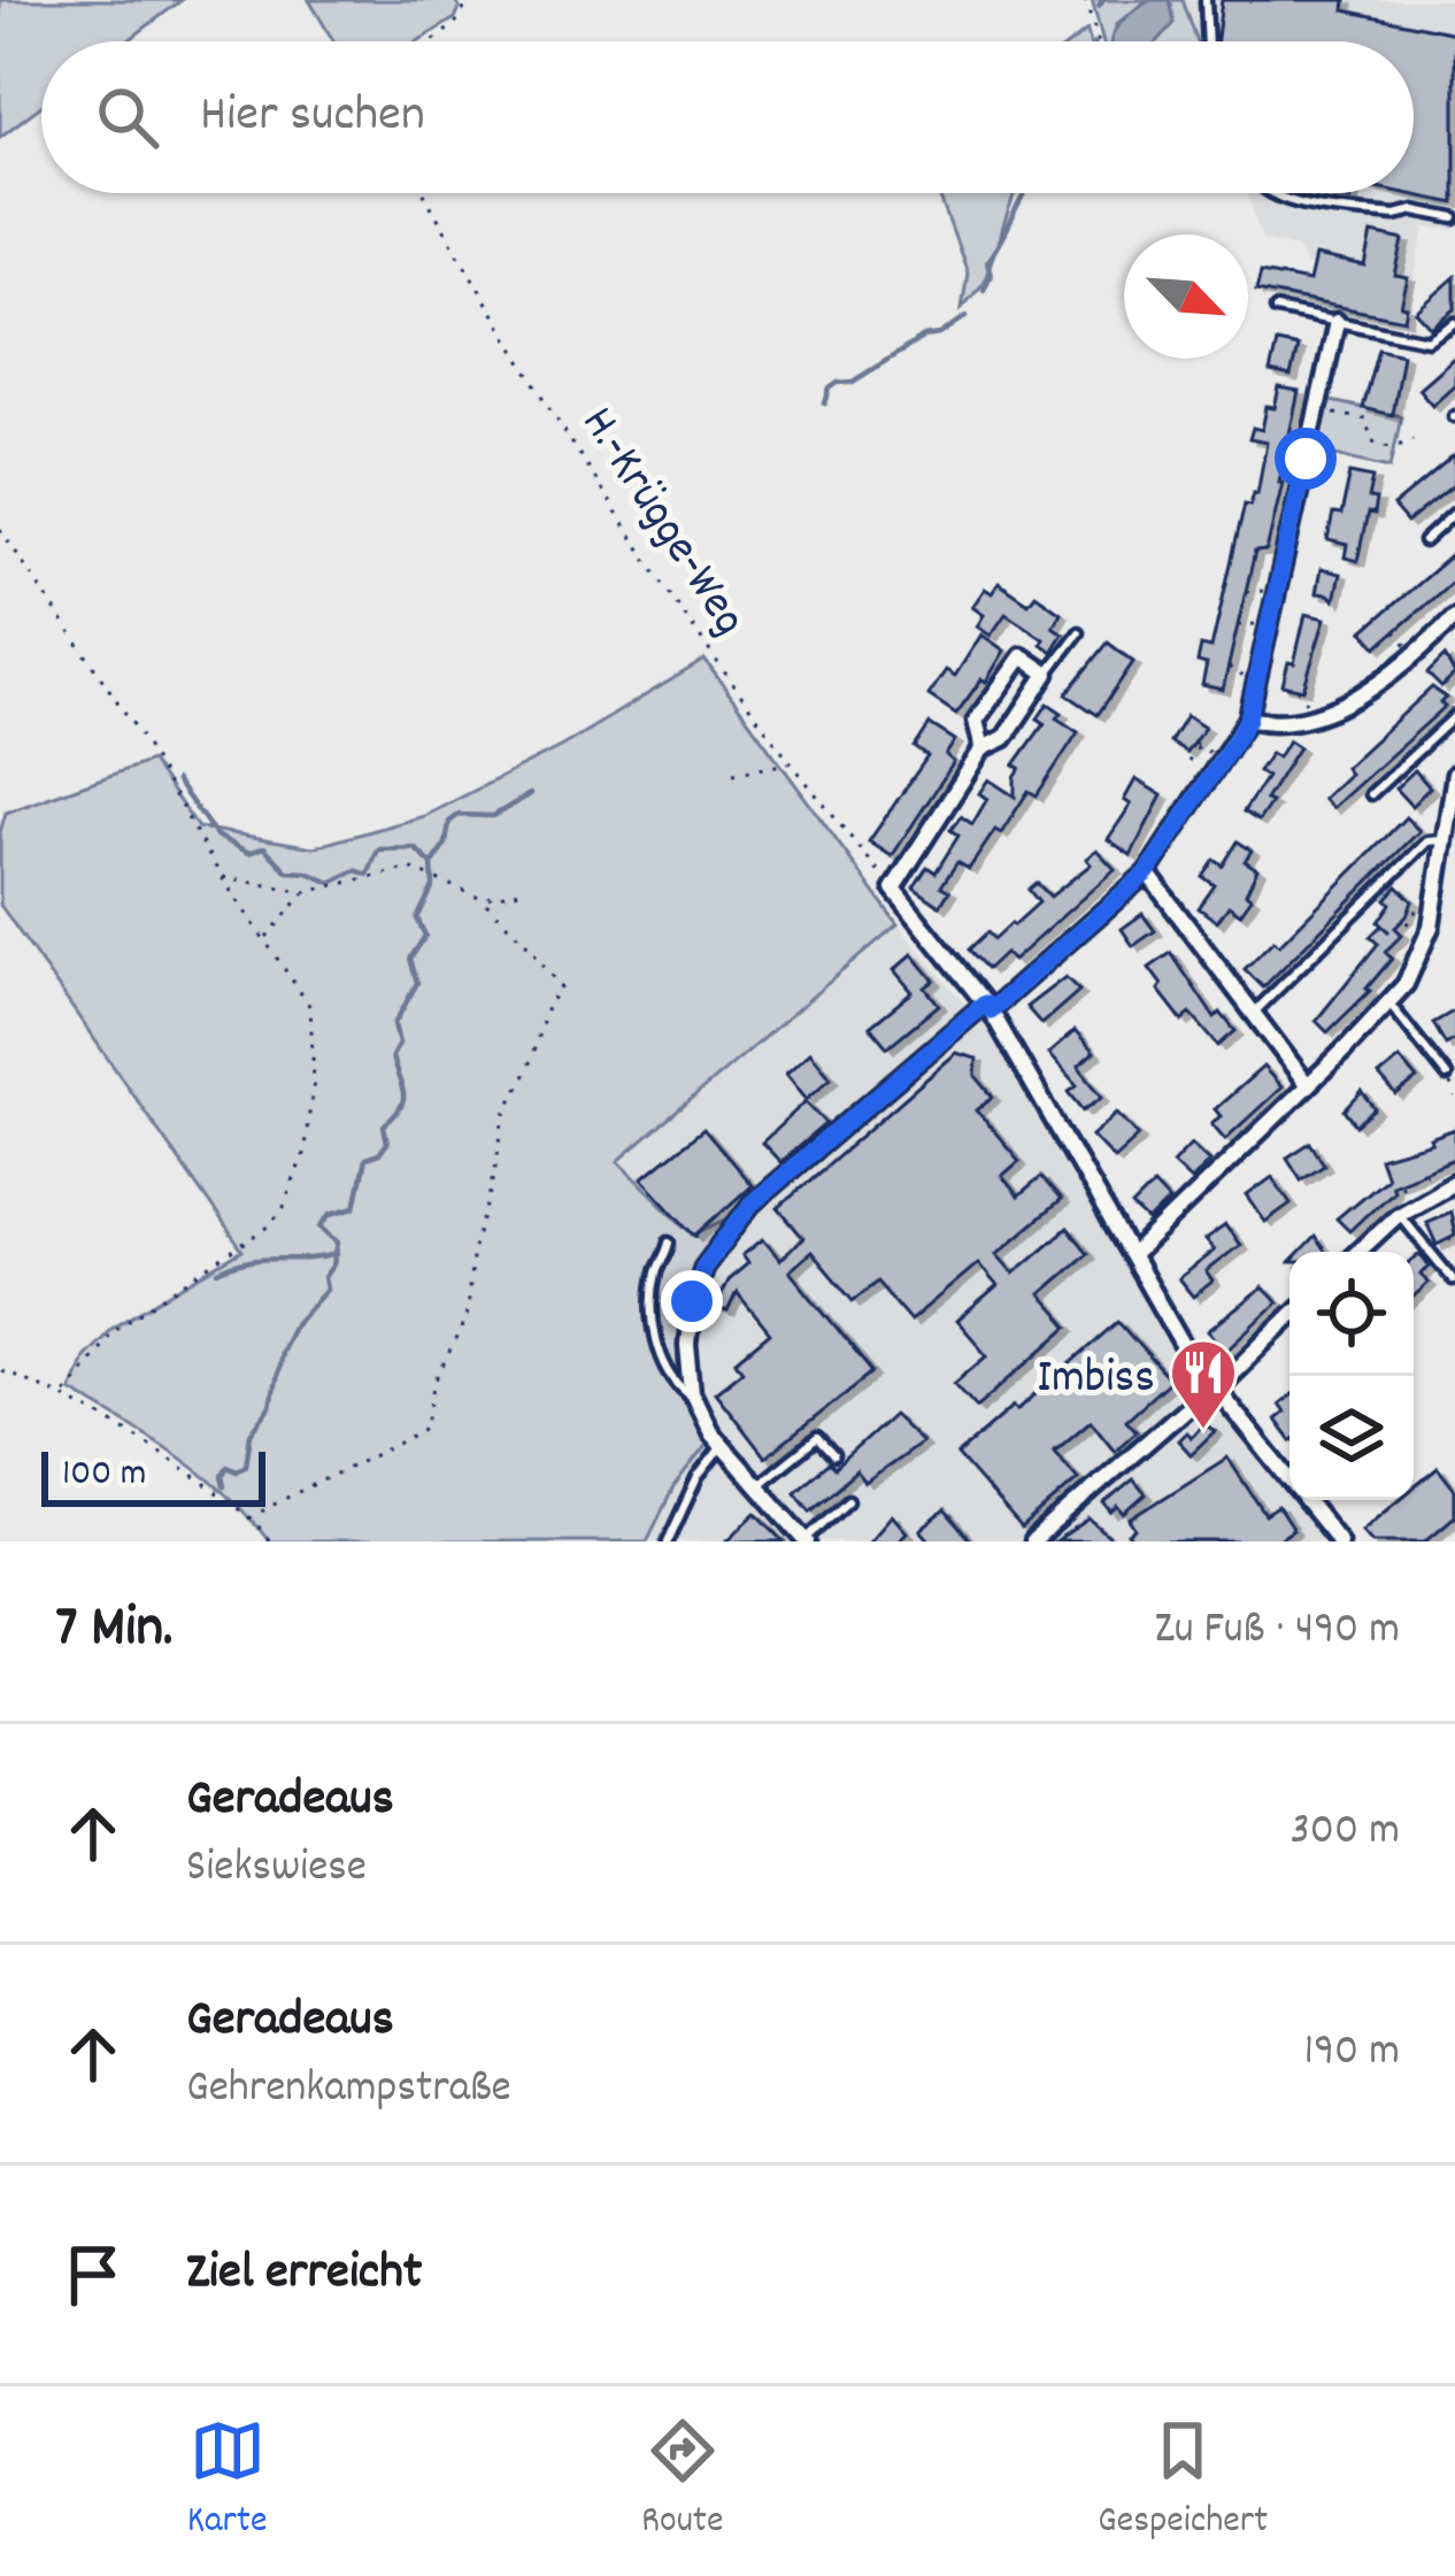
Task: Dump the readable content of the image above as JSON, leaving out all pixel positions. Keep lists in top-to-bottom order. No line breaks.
{"streets":{"path":["H.-Krügge-Weg"]},"places":{"restaurant":["Imbiss"]},"scale_bar":"100 m","north":"bottom right","page":{"search":"Hier suchen","scale":"100 m","heading":["7 Min.","Zu Fuß · 490 m"],"list":[["Geradeaus","Siekswiese","300 m"],["Geradeaus","Gehrenkampstraße","190 m"],"Ziel erreicht"],"nav":["Karte","Route","Gespeichert"]}}
